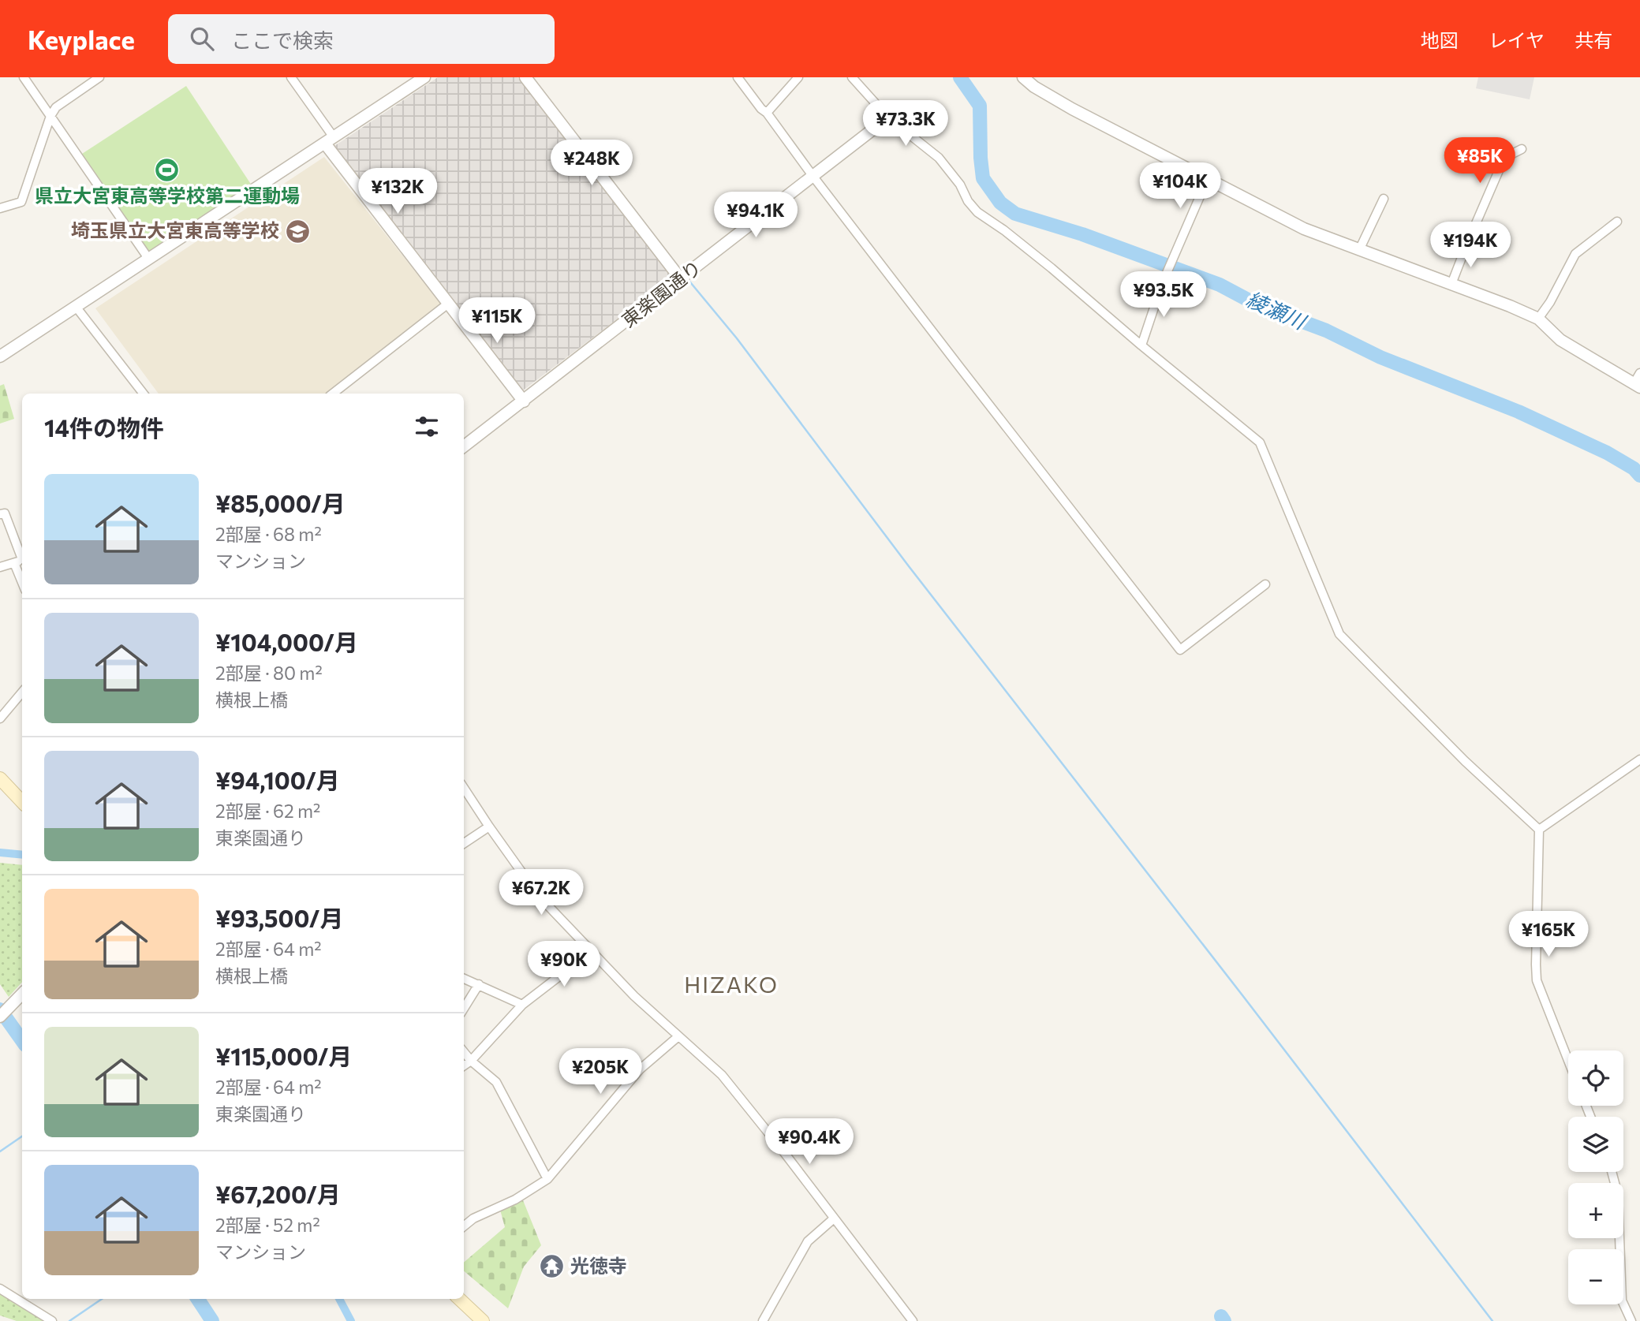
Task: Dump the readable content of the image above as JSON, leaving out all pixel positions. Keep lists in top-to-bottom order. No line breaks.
{"streets":{"street":["東楽園通り"]},"districts":["HIZAKO"],"water":["綾瀬川"],"places":{"sports":["県立大宮東高等学校第二運動場"],"school or university":["埼玉県立大宮東高等学校"],"temple":["光徳寺"]},"page":{"header":"Keyplace","search":"ここで検索","nav":["地図","レイヤ","共有"],"price":["¥73.3K","¥85K","¥248K","¥104K","¥132K","¥94.1K","¥194K","¥93.5K","¥115K","¥67.2K","¥165K","¥90K","¥205K","¥90.4K"],"heading":"14件の物件","list":[{"name":"¥85,000/月","note":"2部屋 · 68 m² · マンション"},{"name":"¥104,000/月","note":"2部屋 · 80 m² · 横根上橋"},{"name":"¥94,100/月","note":"2部屋 · 62 m² · 東楽園通り"},{"name":"¥93,500/月","note":"2部屋 · 64 m² · 横根上橋"},{"name":"¥115,000/月","note":"2部屋 · 64 m² · 東楽園通り"},{"name":"¥67,200/月","note":"2部屋 · 52 m² · マンション"}],"map_buttons":["+","−"]}}
